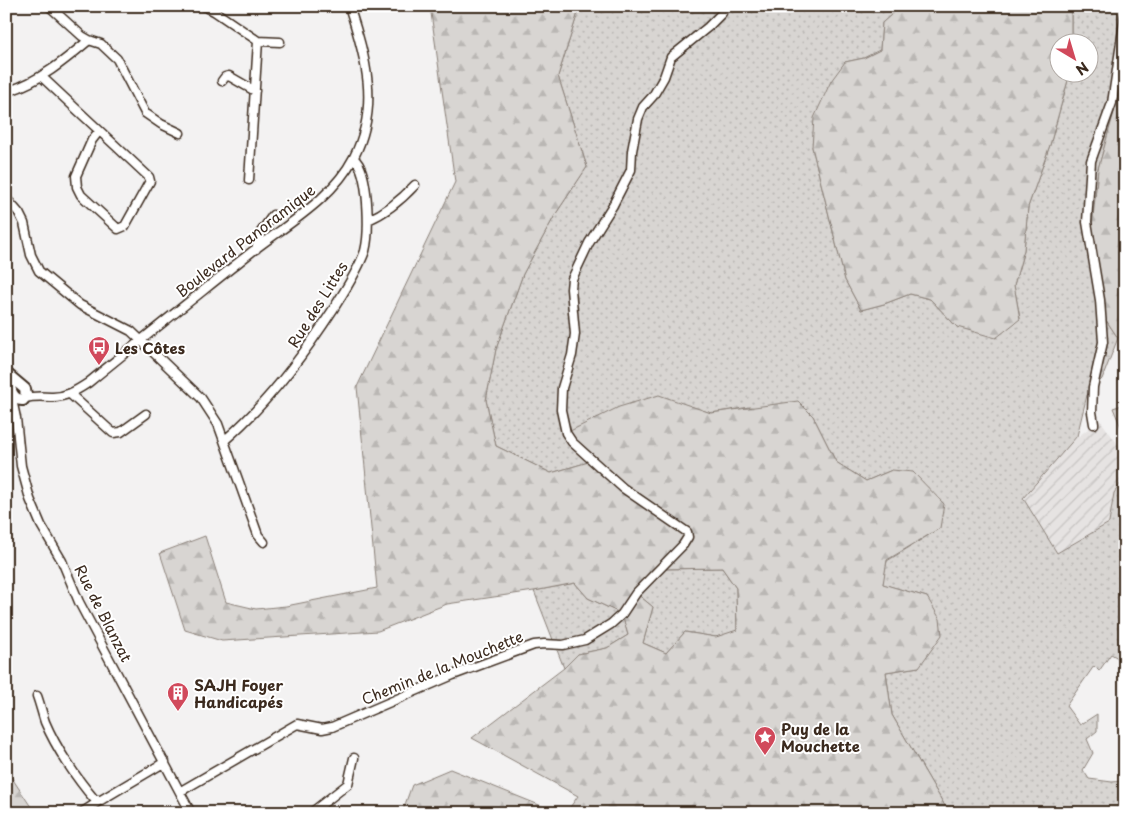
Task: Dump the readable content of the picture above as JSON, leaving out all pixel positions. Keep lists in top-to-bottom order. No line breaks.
{"streets":{"street":["Boulevard Panoramique","Rue des Littes","Rue de Blanzat","Chemin de la Mouchette"]},"crossings":[["Boulevard Panoramique","Rue des Littes"],["Rue de Blanzat","Chemin de la Mouchette"]],"places":{"bus stop":["Les Côtes"],"building":["SAJH Foyer Handicapés"],"place":["Puy de la Mouchette"]},"north":"bottom right"}
